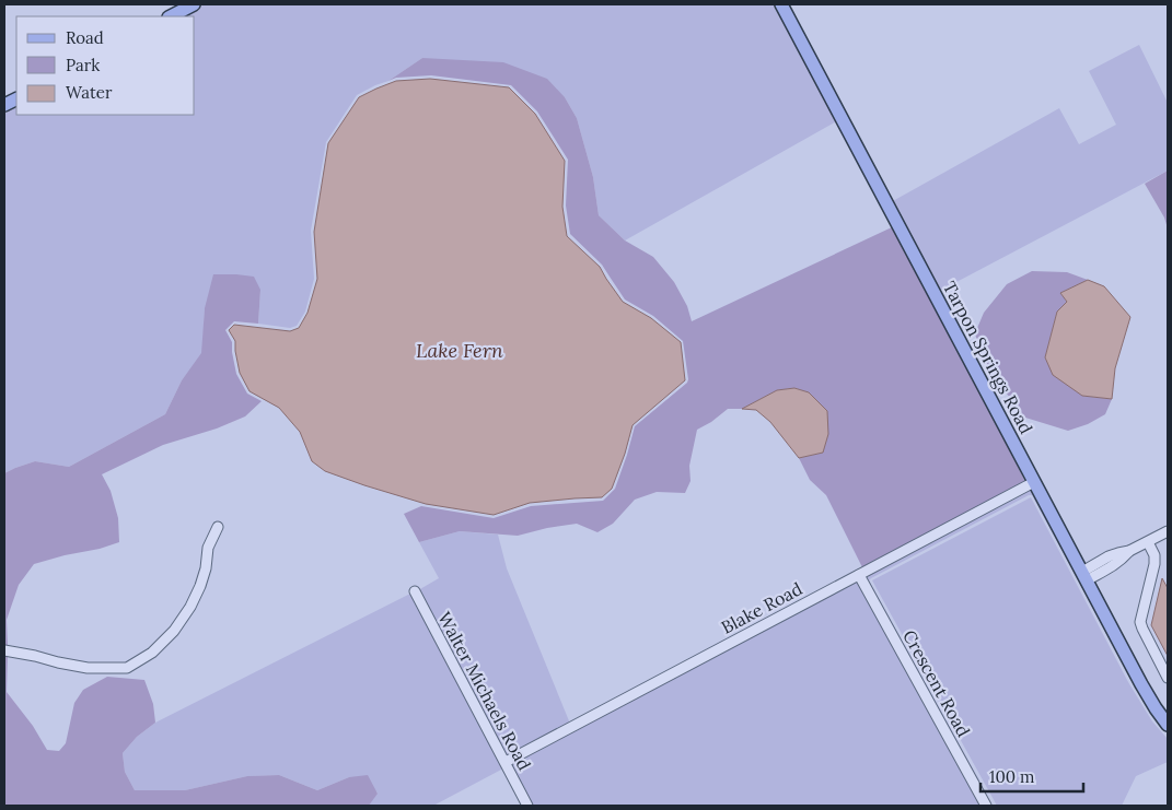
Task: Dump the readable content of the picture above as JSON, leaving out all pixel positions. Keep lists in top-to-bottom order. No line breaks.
{"streets":{"main road":["Tarpon Springs Road"],"street":["Blake Road","Crescent Road","Walter Michaels Road"]},"crossings":[["Tarpon Springs Road","Blake Road"],["Blake Road","Crescent Road"],["Blake Road","Walter Michaels Road"]],"water":["Lake Fern"],"legend":["Road","Park","Water"],"scale_bar":"100 m"}
